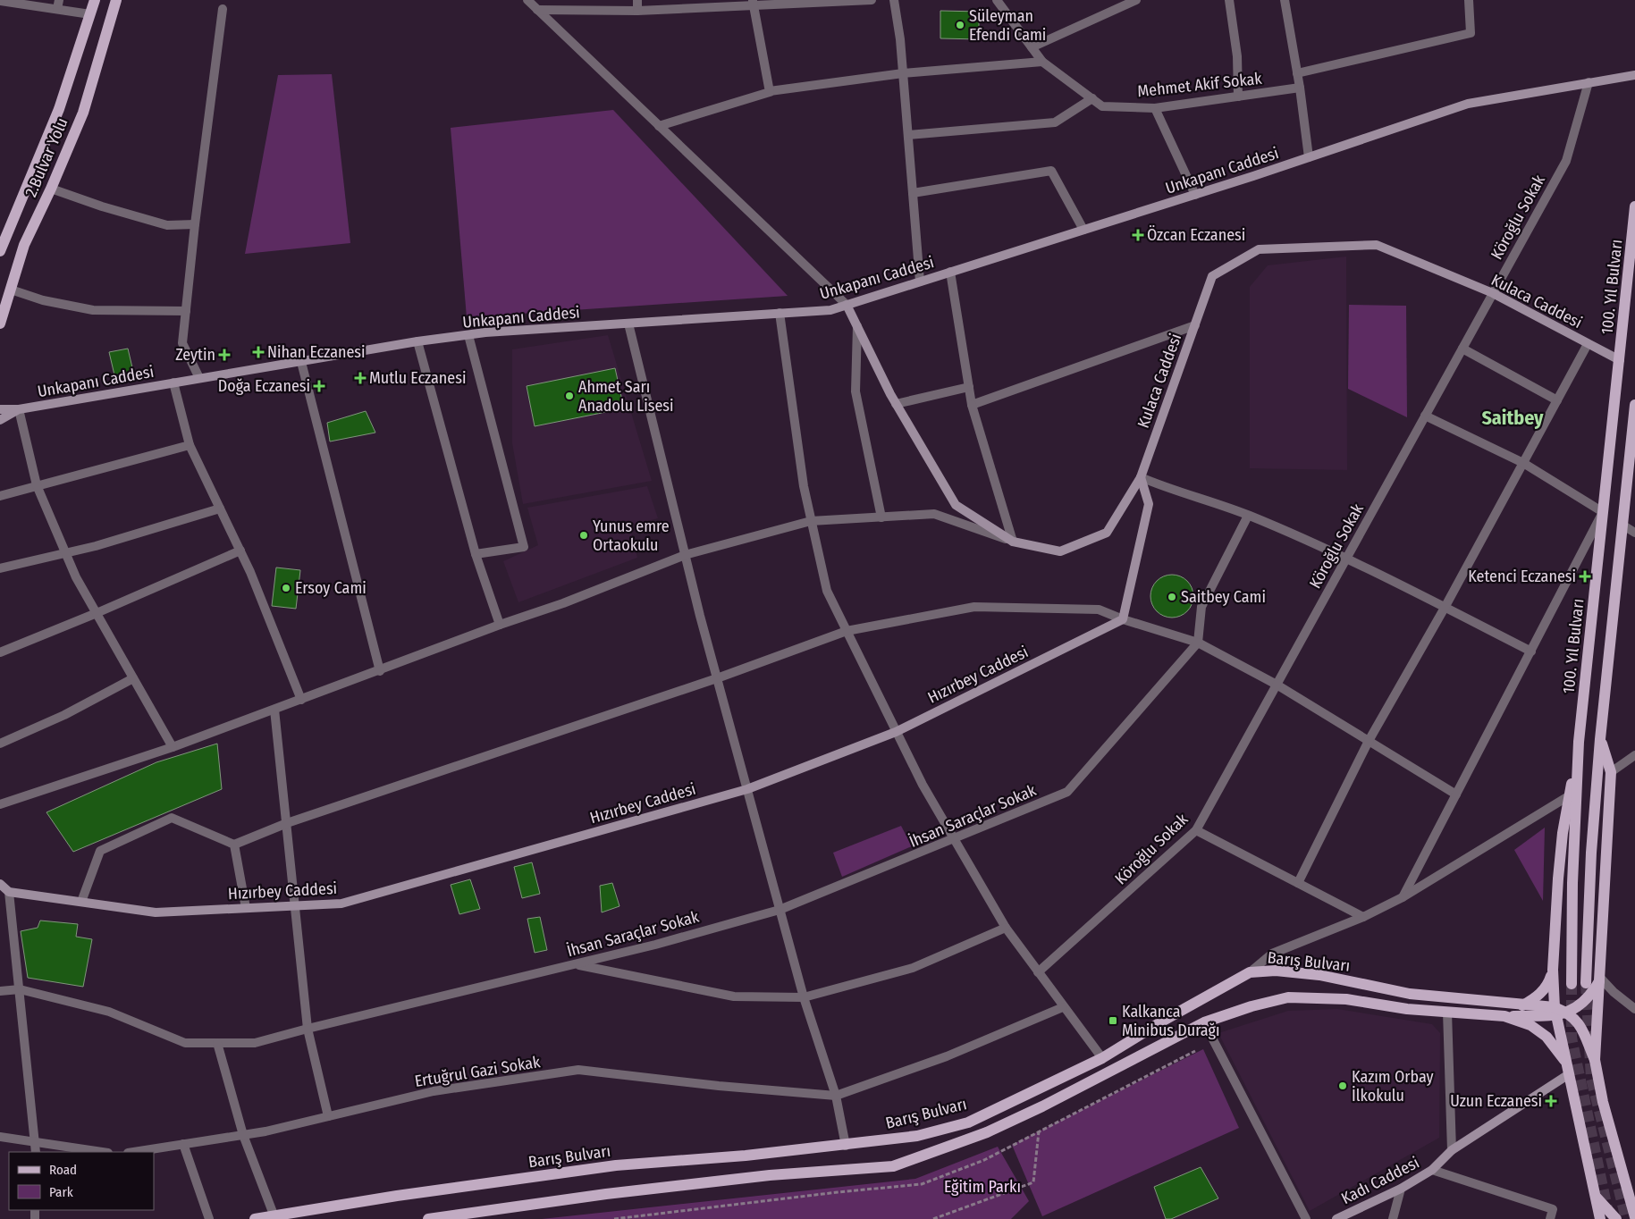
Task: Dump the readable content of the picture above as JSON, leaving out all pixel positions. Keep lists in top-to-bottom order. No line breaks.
{"streets":{"main road":["2.Bulvar Yolu","Unkapanı Caddesi","100. Yıl Bulvarı","Kulaca Caddesi","Hızırbey Caddesi","Barış Bulvarı","Kadı Caddesi"],"street":["Mehmet Akif Sokak","Köroğlu Sokak","İhsan Saraçlar Sokak","Ertuğrul Gazi Sokak"]},"crossings":[["Unkapanı Caddesi","Köroğlu Sokak"],["Unkapanı Caddesi","Kulaca Caddesi"],["Köroğlu Sokak","Kulaca Caddesi"],["100. Yıl Bulvarı","Kulaca Caddesi"]],"districts":["Saitbey"],"parks":["Eğitim Parkı"],"places":{"other":["Süleyman Efendi Cami","Ahmet Sarı Anadolu Lisesi","Yunus emre Ortaokulu","Ersoy Cami","Saitbey Cami","Kazım Orbay İlkokulu"],"health":["Özcan Eczanesi","Nihan Eczanesi","Zeytin","Mutlu Eczanesi","Doğa Eczanesi","Ketenci Eczanesi","Uzun Eczanesi"],"transit":["Kalkanca Minibus Durağı"]},"legend":["Road","Park"]}
